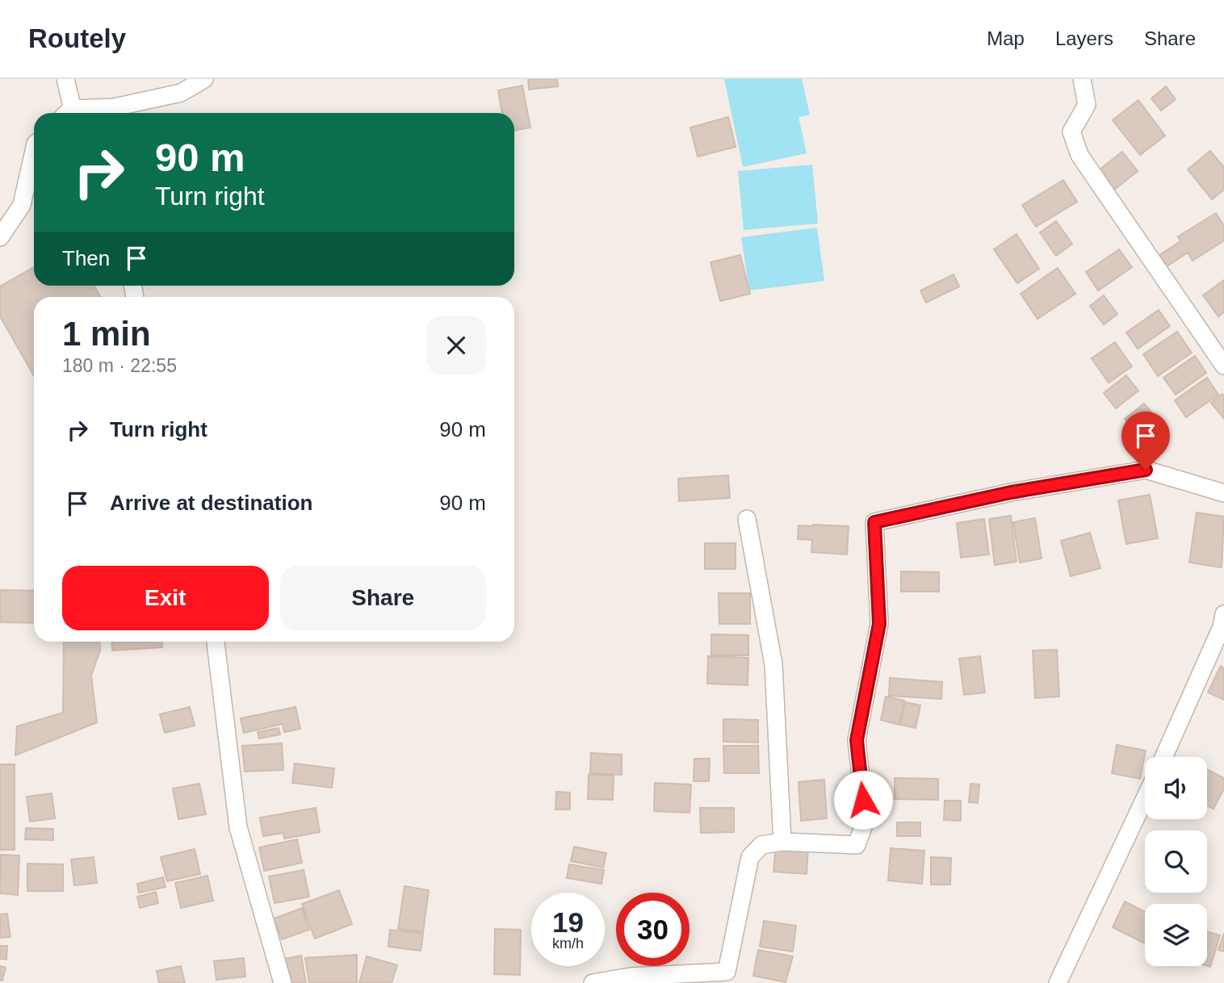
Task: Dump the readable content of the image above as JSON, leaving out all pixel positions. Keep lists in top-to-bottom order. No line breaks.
{"page":{"header":"Routely","nav":["Map","Layers","Share"],"turn":["90 m","Turn right"],"then":"Then","heading":["1 min","180 m · 22:55"],"list":[{"name":"Turn right","value":"90 m"},{"name":"Arrive at destination","value":"90 m"}],"buttons":["Exit","Share"],"speed":"19 km/h","limit":"30"}}
